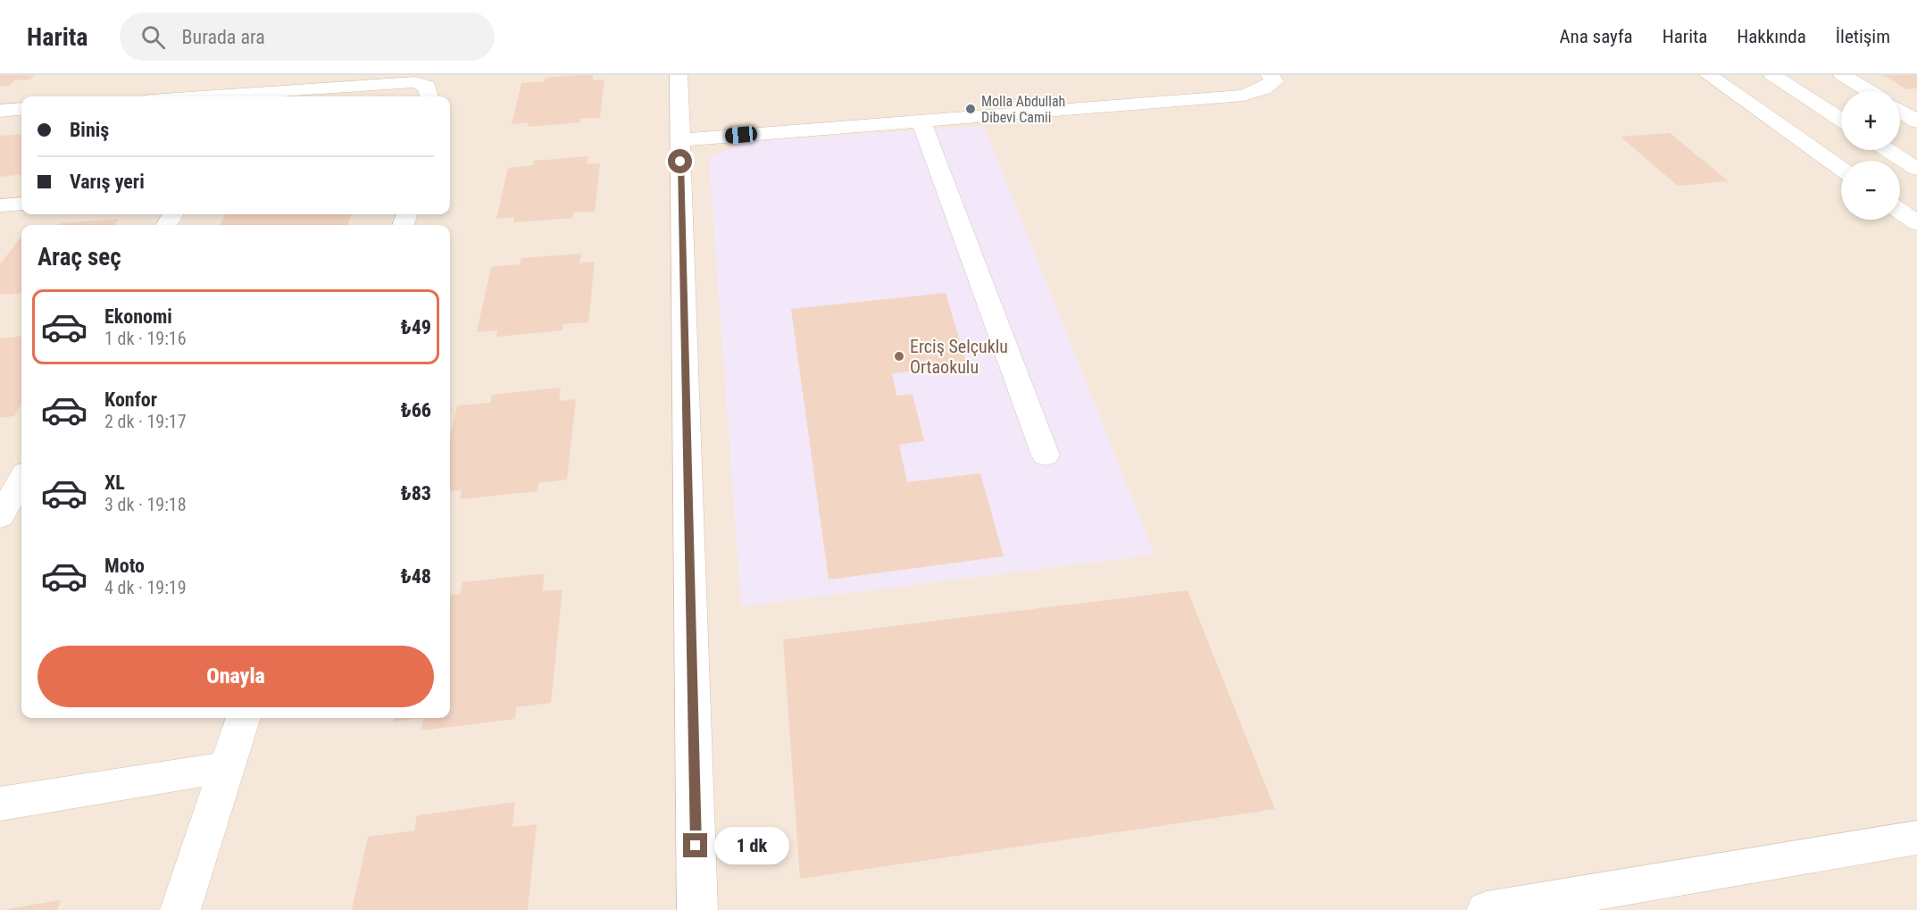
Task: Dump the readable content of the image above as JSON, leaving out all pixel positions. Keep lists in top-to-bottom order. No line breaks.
{"places":["Molla Abdullah Dibevi Camii","Erciş Selçuklu Ortaokulu"],"page":{"header":"Harita","search":"Burada ara","nav":["Ana sayfa","Harita","Hakkında","İletişim"],"map_buttons":["+","−"],"banner":["Biniş","Varış yeri"],"heading":"Araç seç","list":[{"name":"Ekonomi","note":"1 dk · 19:16","value":"₺49"},{"name":"Konfor","note":"2 dk · 19:17","value":"₺66"},{"name":"XL","note":"3 dk · 19:18","value":"₺83"},{"name":"Moto","note":"4 dk · 19:19","value":"₺48"}],"buttons":"Onayla","bubble":"1 dk"}}
